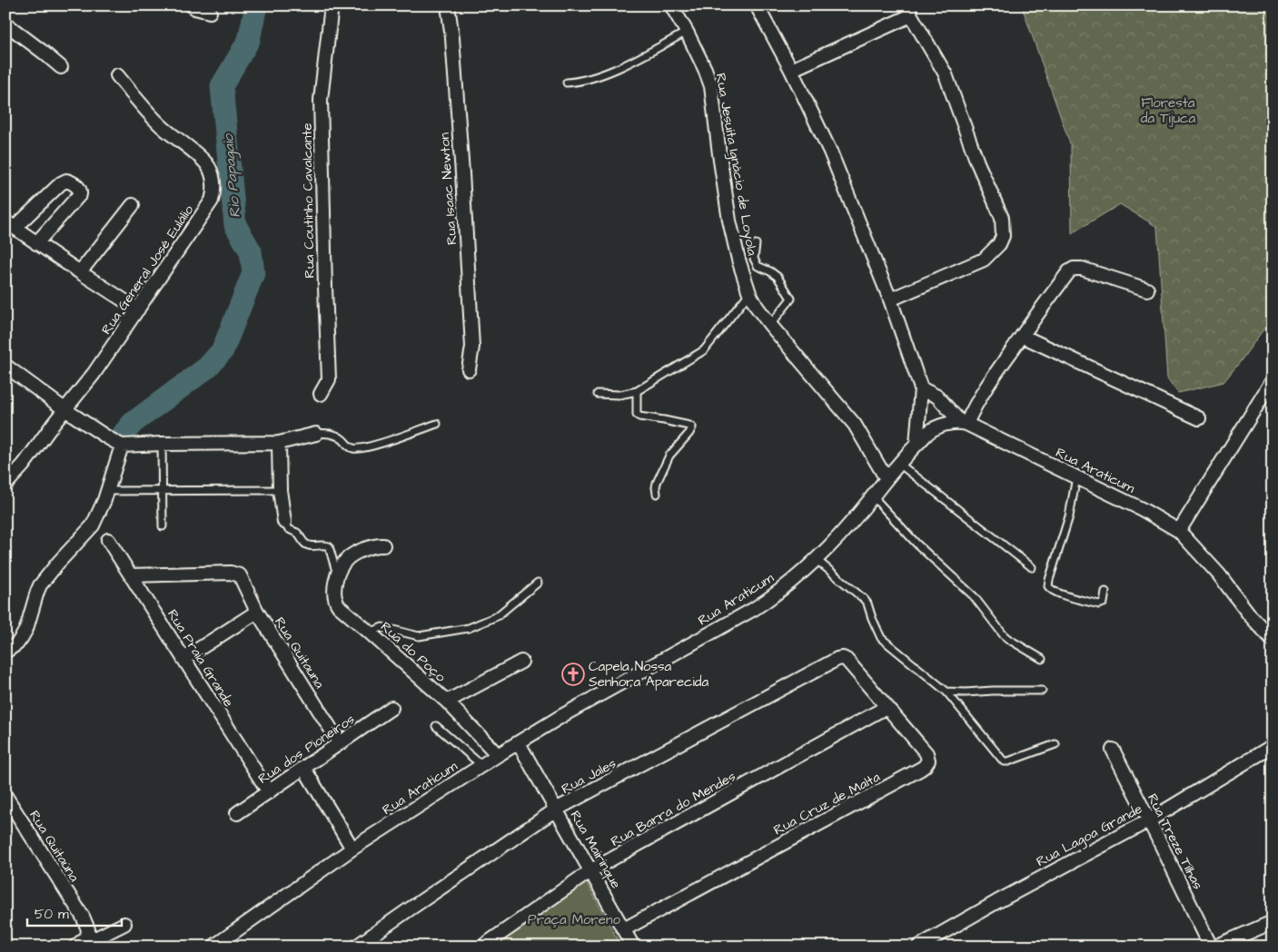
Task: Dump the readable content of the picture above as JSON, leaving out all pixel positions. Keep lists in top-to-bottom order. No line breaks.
{"streets":{"street":["Rua Jesuíta Ignácio de Loyola","Rua Isaac Newton","Rua Coutinho Cavalcante","Rua General José Eulálio","Rua Araticum","Rua do Poço","Rua Quitauna","Rua Praia Grande","Rua dos Pioneiros","Rua Jales","Rua Cruz de Malta","Rua Barra do Mendes","Rua Lagoa Grande","Rua Treze Tilhas","Rua Quitaúna","Rua Mairinque"]},"crossings":[["Rua Jesuíta Ignácio de Loyola","Rua Araticum"],["Rua Araticum","Rua do Poço"],["Rua Araticum","Rua Mairinque"],["Rua Quitauna","Rua Praia Grande"],["Rua Quitauna","Rua dos Pioneiros"],["Rua Praia Grande","Rua dos Pioneiros"],["Rua Jales","Rua Cruz de Malta"],["Rua Jales","Rua Mairinque"],["Rua Cruz de Malta","Rua Barra do Mendes"],["Rua Cruz de Malta","Rua Mairinque"],["Rua Barra do Mendes","Rua Mairinque"],["Rua Lagoa Grande","Rua Treze Tilhas"]],"water":["Rio Papagaio"],"parks":["Floresta da Tijuca","Praça Moreno"],"places":{"church":["Capela Nossa Senhora Aparecida"]},"scale_bar":"50 m"}
